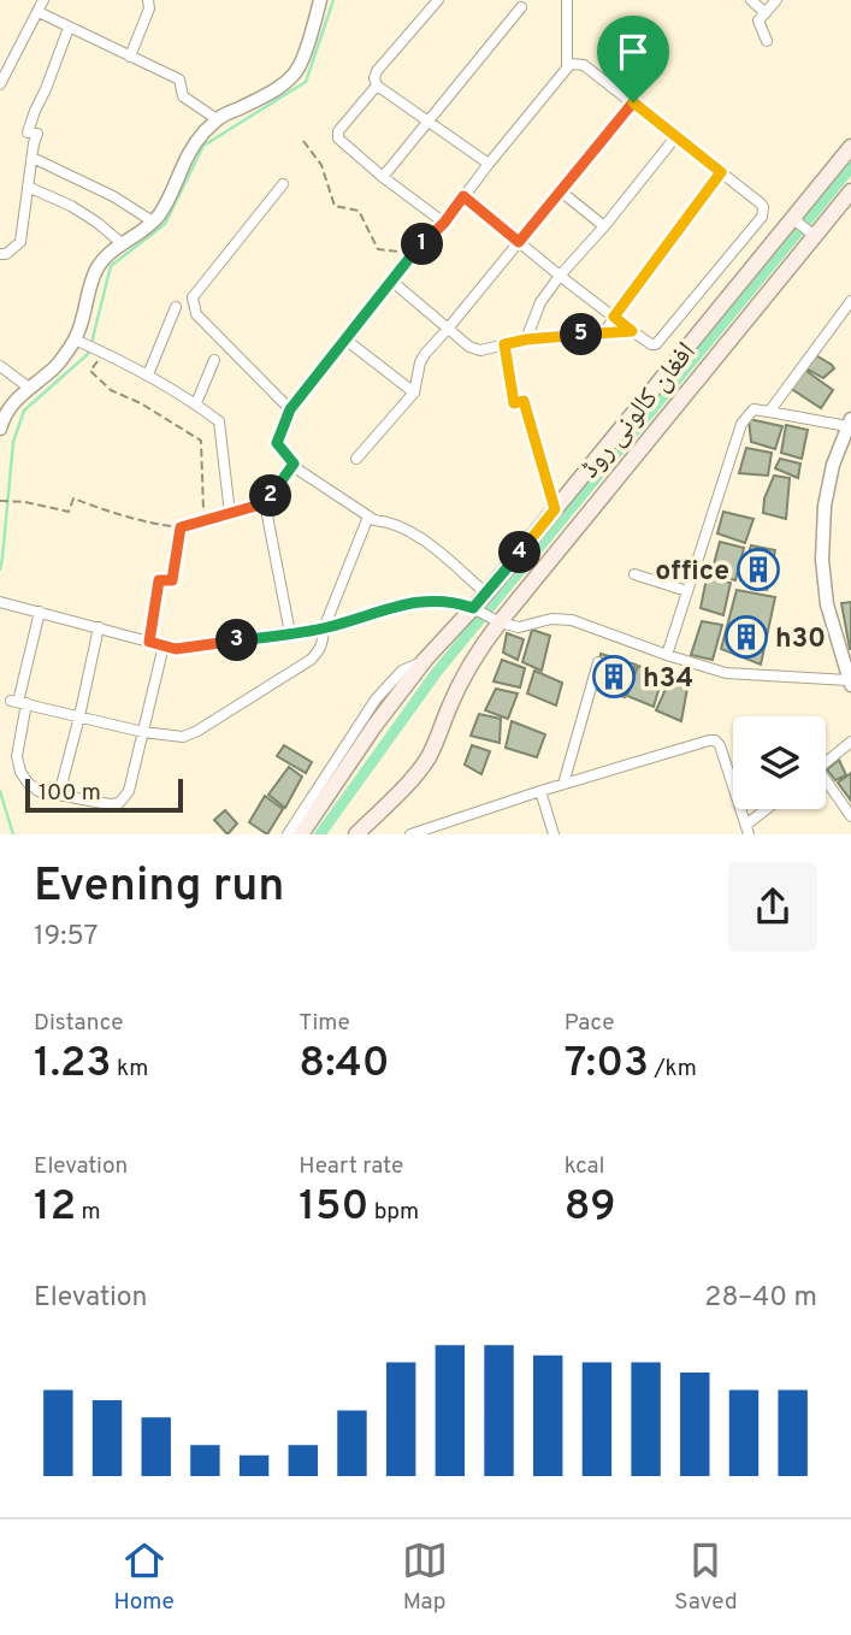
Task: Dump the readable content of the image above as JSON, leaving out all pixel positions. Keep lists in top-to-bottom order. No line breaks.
{"streets":{"main road":["افغان کالونی روڈ"]},"places":{"building":["office","h30","h34"]},"scale_bar":"100 m","page":{"pins":["1","5","2","4","3"],"scale":"100 m","heading":["Evening run","19:57"],"stats":[["Distance","1.23 km"],["Time","8:40"],["Pace","7:03 /km"],["Elevation","12 m"],["Heart rate","150 bpm"],["kcal","89"]],"chart":["Elevation","28–40 m"],"tabs":["Home","Map","Saved"]}}
